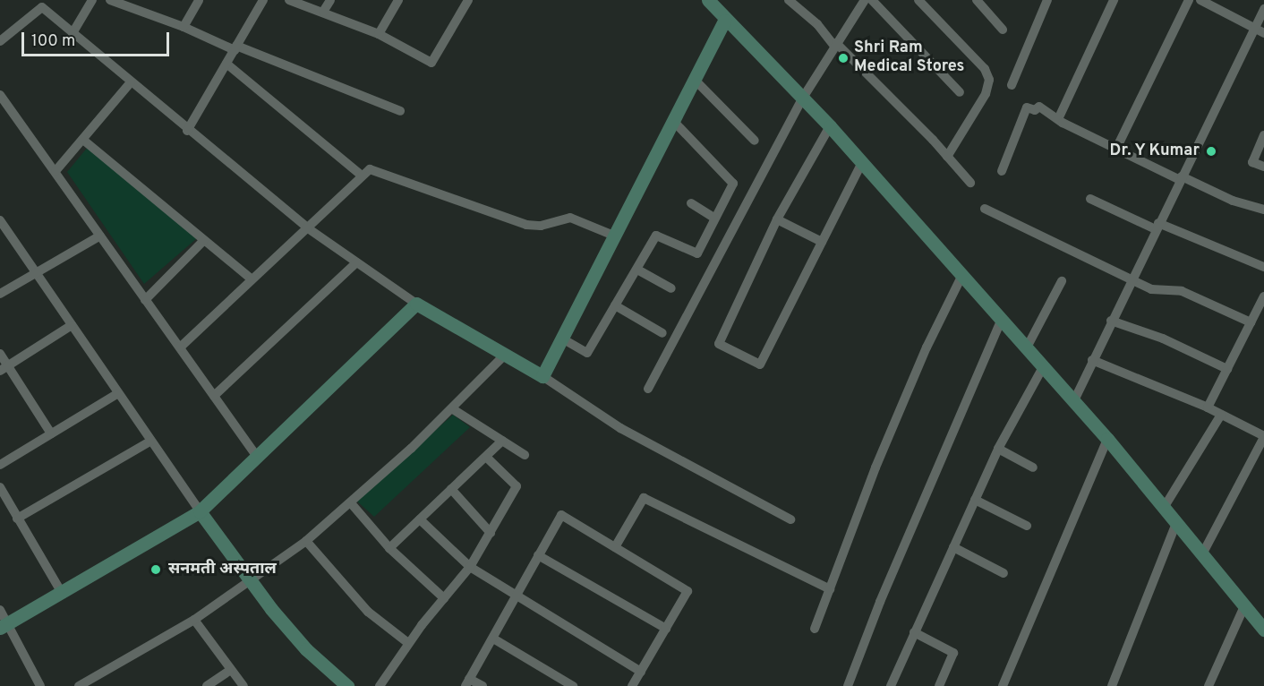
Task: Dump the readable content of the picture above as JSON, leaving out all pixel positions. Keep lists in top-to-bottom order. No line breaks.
{"places":["Shri Ram Medical Stores","Dr. Y Kumar","सनमती अस्पताल"],"scale_bar":"100 m"}
